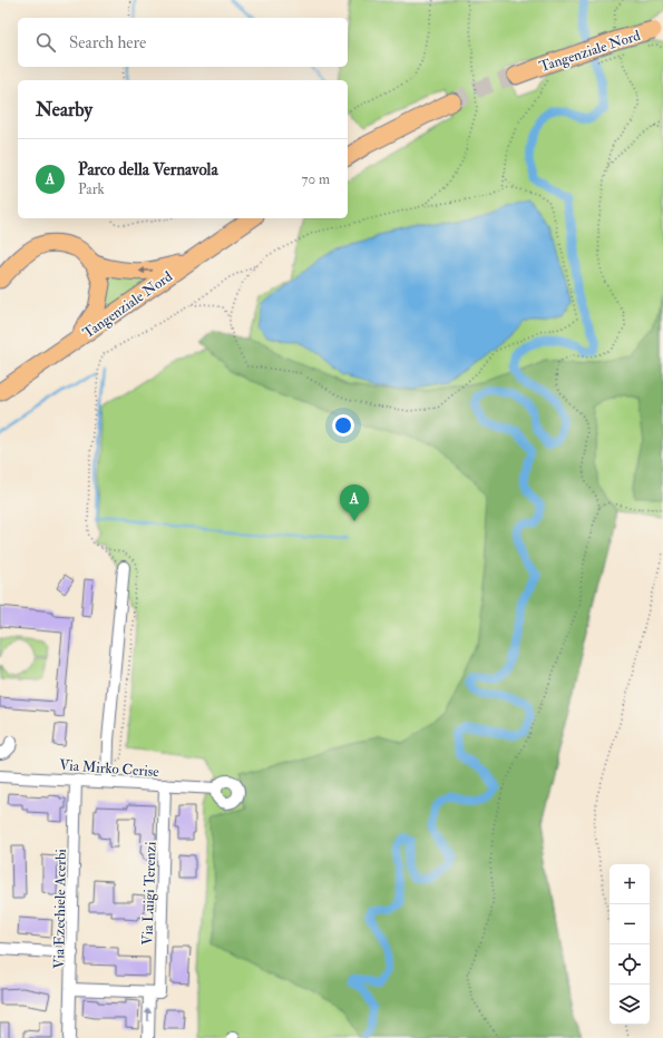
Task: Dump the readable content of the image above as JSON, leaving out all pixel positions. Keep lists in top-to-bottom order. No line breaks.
{"streets":{"highway":["Tangenziale Nord"],"street":["Via Mirko Cerise","Via Luigi Terenzi","Via Ezechiele Acerbi"]},"crossings":[["Via Mirko Cerise","Via Luigi Terenzi"],["Via Mirko Cerise","Via Ezechiele Acerbi"]],"page":{"search":"Search here","heading":"Nearby","list":[{"mark":"A","name":"Parco della Vernavola","note":"Park","value":"70 m"}],"pins":"A","map_buttons":["+","−"]}}
